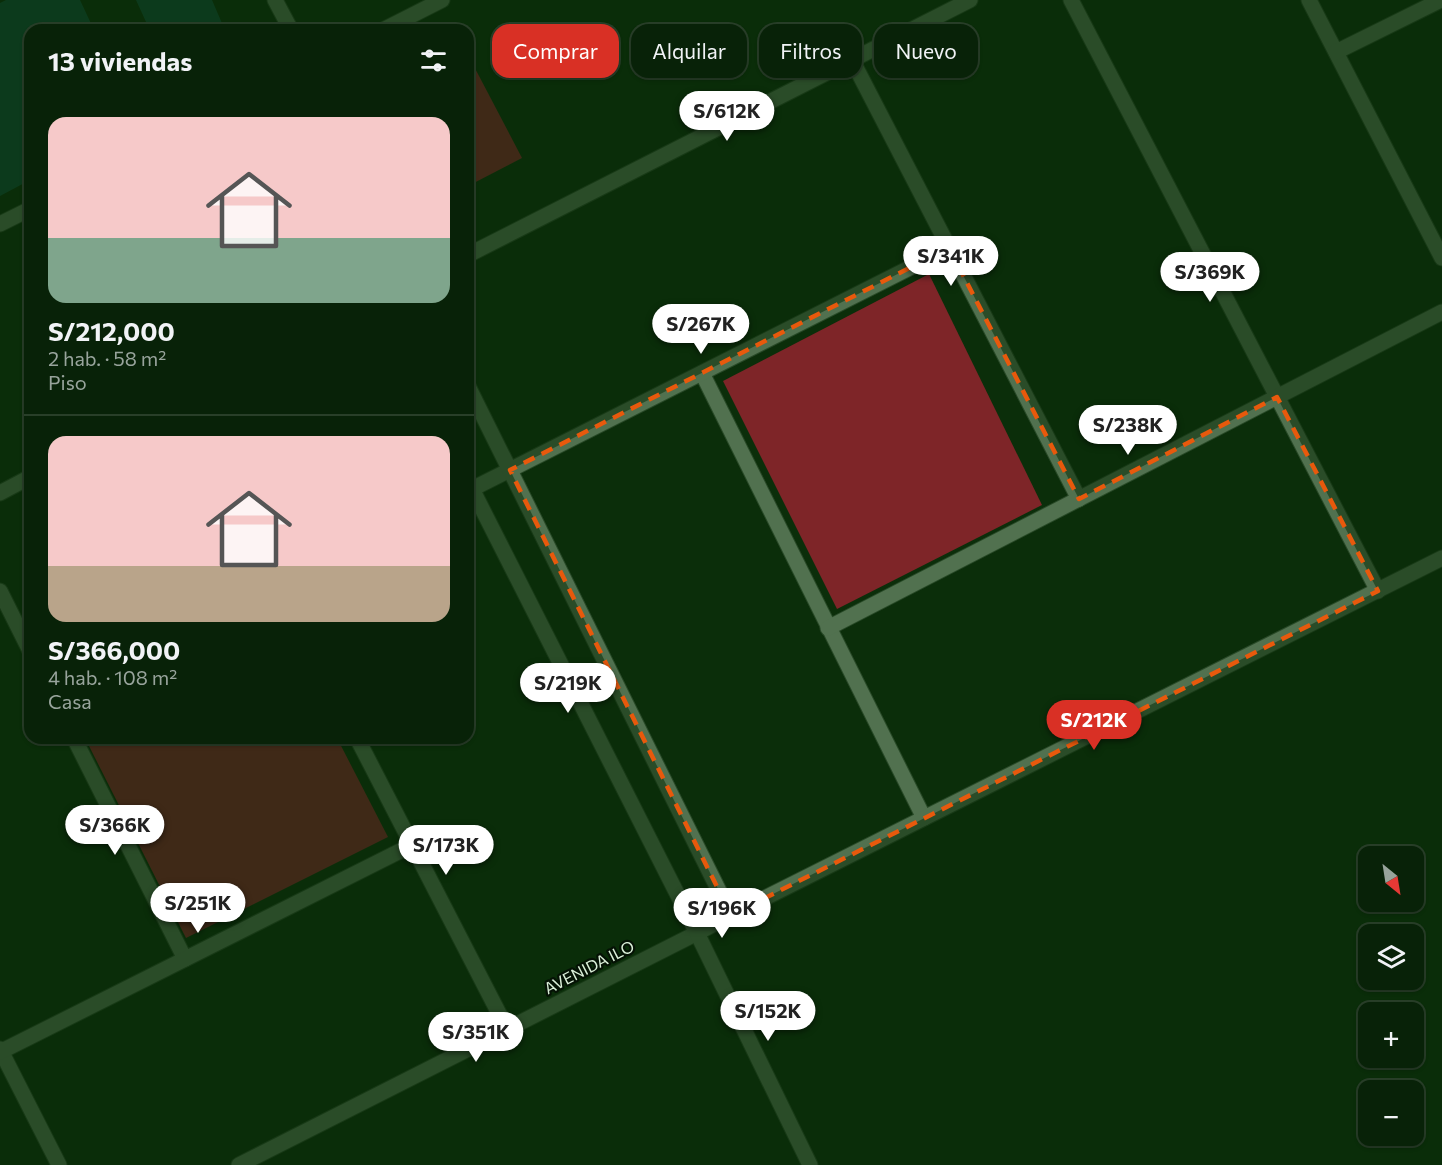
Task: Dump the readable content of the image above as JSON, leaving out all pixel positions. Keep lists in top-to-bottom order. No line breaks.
{"streets":{"street":["AVENIDA ILO"]},"north":"bottom right","page":{"chip":["Comprar","Alquilar","Filtros","Nuevo"],"heading":"13 viviendas","price":["S/612K","S/341K","S/369K","S/267K","S/238K","S/219K","S/212K","S/366K","S/173K","S/251K","S/196K","S/152K","S/351K"],"list":[{"name":"S/212,000","note":"2 hab. · 58 m² · Piso"},{"name":"S/366,000","note":"4 hab. · 108 m² · Casa"}],"map_buttons":["+","−"]}}
